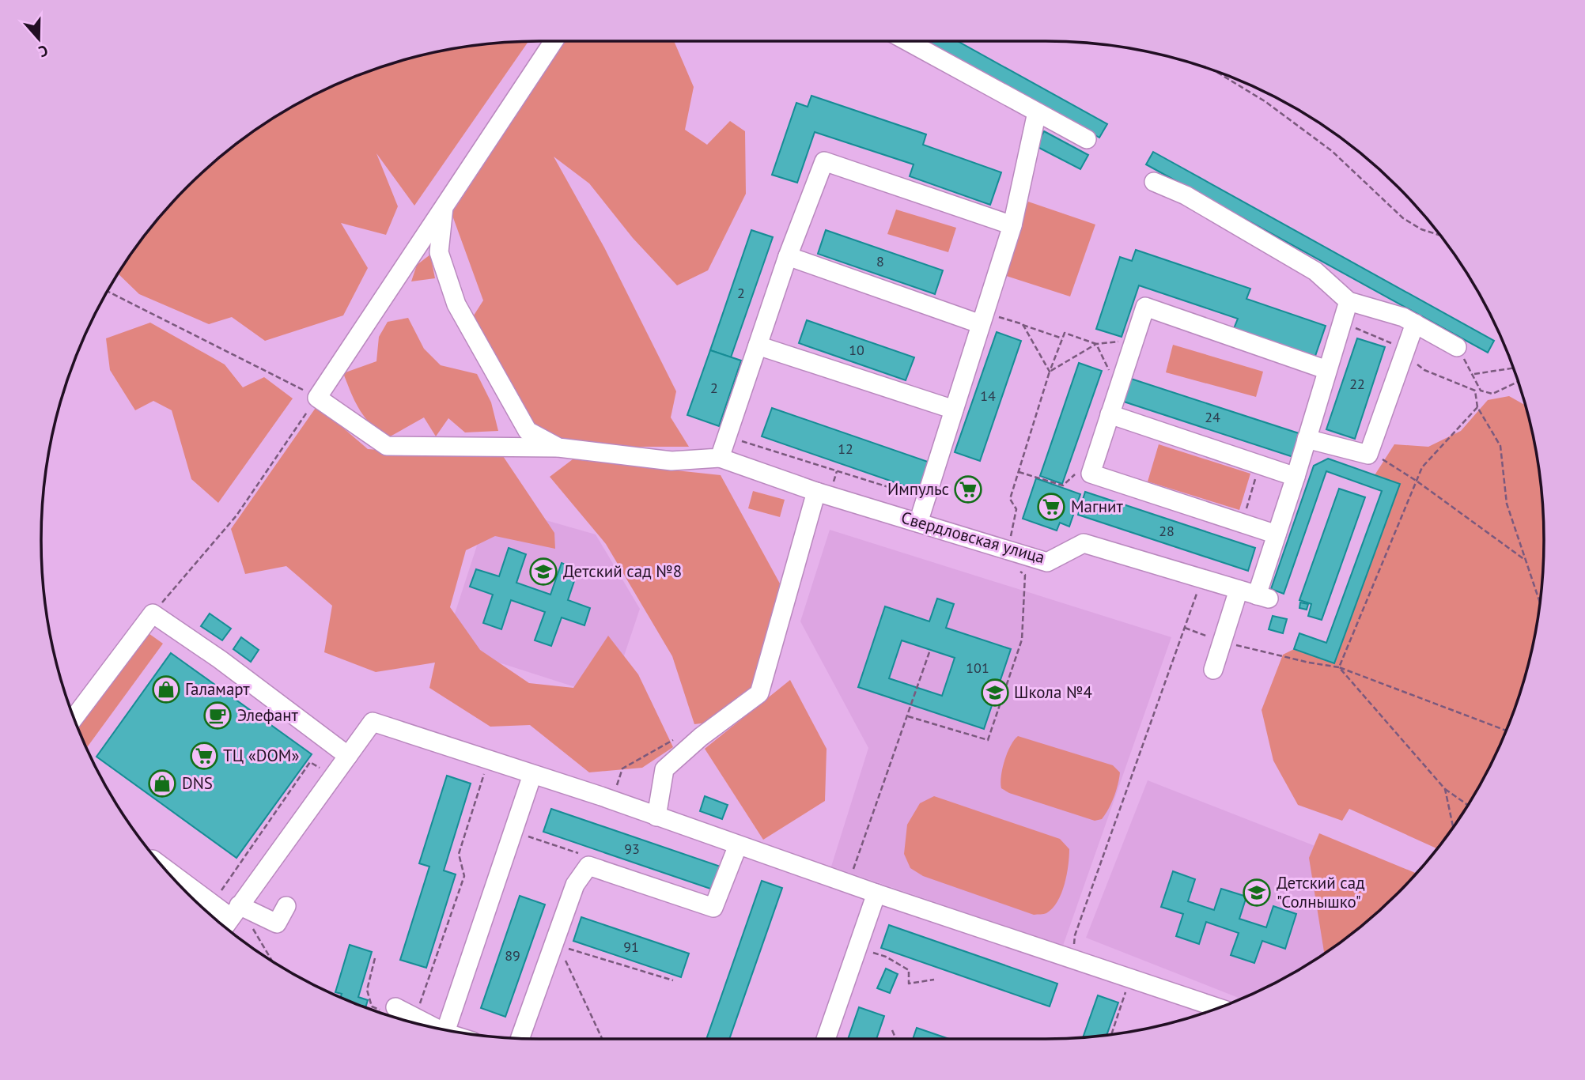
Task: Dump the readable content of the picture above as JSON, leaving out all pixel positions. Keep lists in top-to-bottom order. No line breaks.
{"streets":{"street":["Свердловская улица"]},"places":{"supermarket":["Импульс","Магнит","ТЦ «DOM»"],"school or university":["Детский сад №8","Школа №4","Детский сад \"Солнышко\""],"shop":["Галамарт","DNS"],"cafe":["Элефант"]},"house_numbers":["8","2","10","22","2","14","24","12","28","101","93","91","89"],"north":"bottom"}
